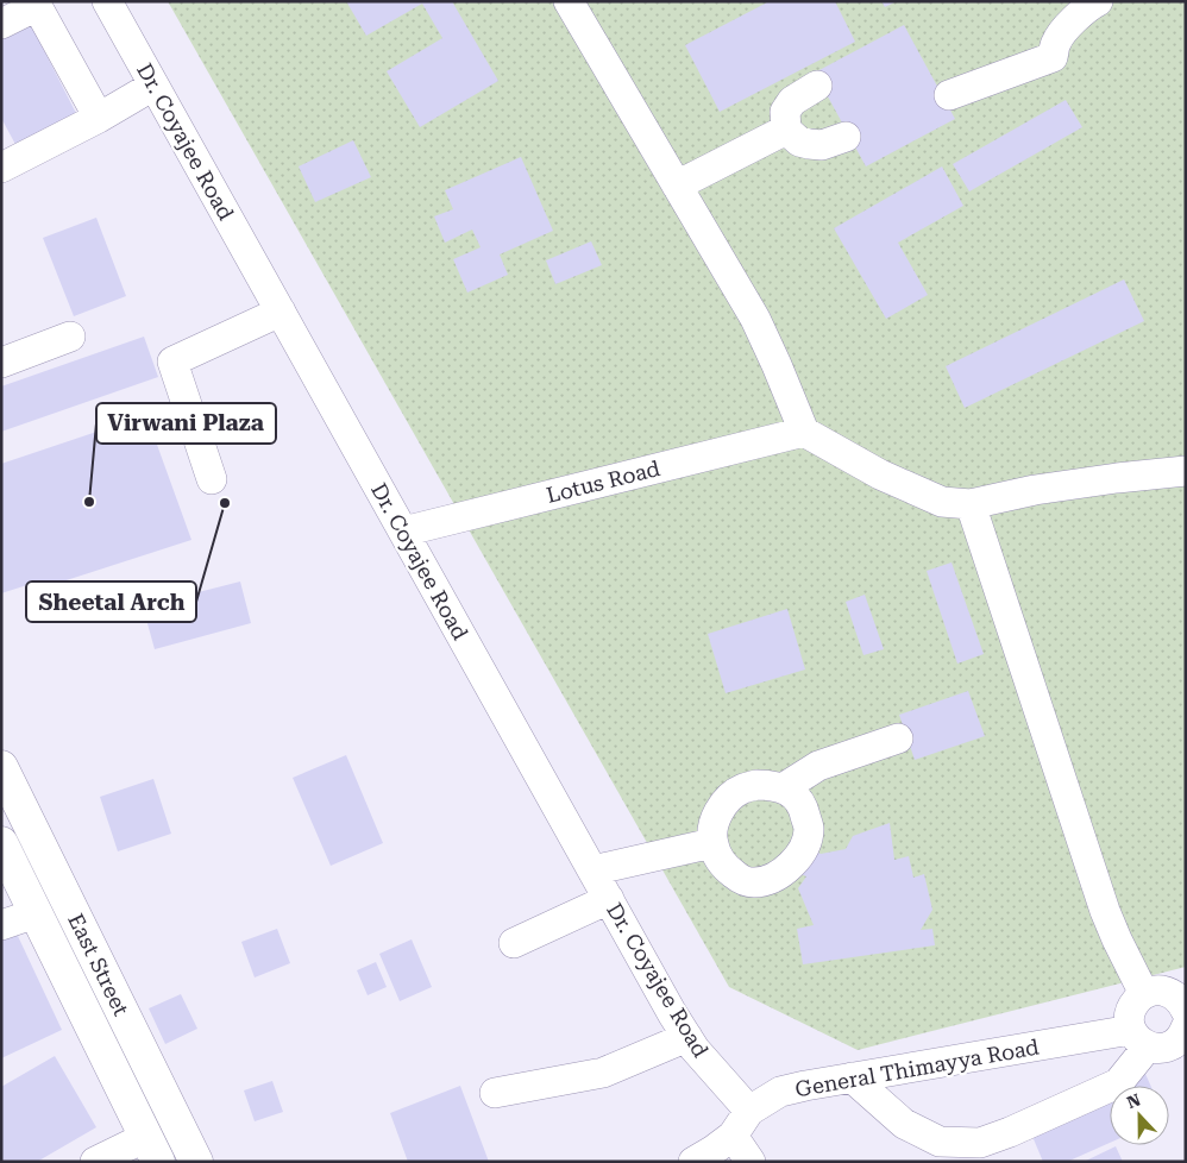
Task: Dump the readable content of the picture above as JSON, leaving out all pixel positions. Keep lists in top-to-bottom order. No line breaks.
{"streets":{"main road":["East Street"],"street":["Dr. Coyajee Road","Lotus Road","General Thimayya Road"]},"crossings":[["Dr. Coyajee Road","Lotus Road"],["Dr. Coyajee Road","General Thimayya Road"]],"places":["Virwani Plaza","Sheetal Arch"],"north":"top"}
